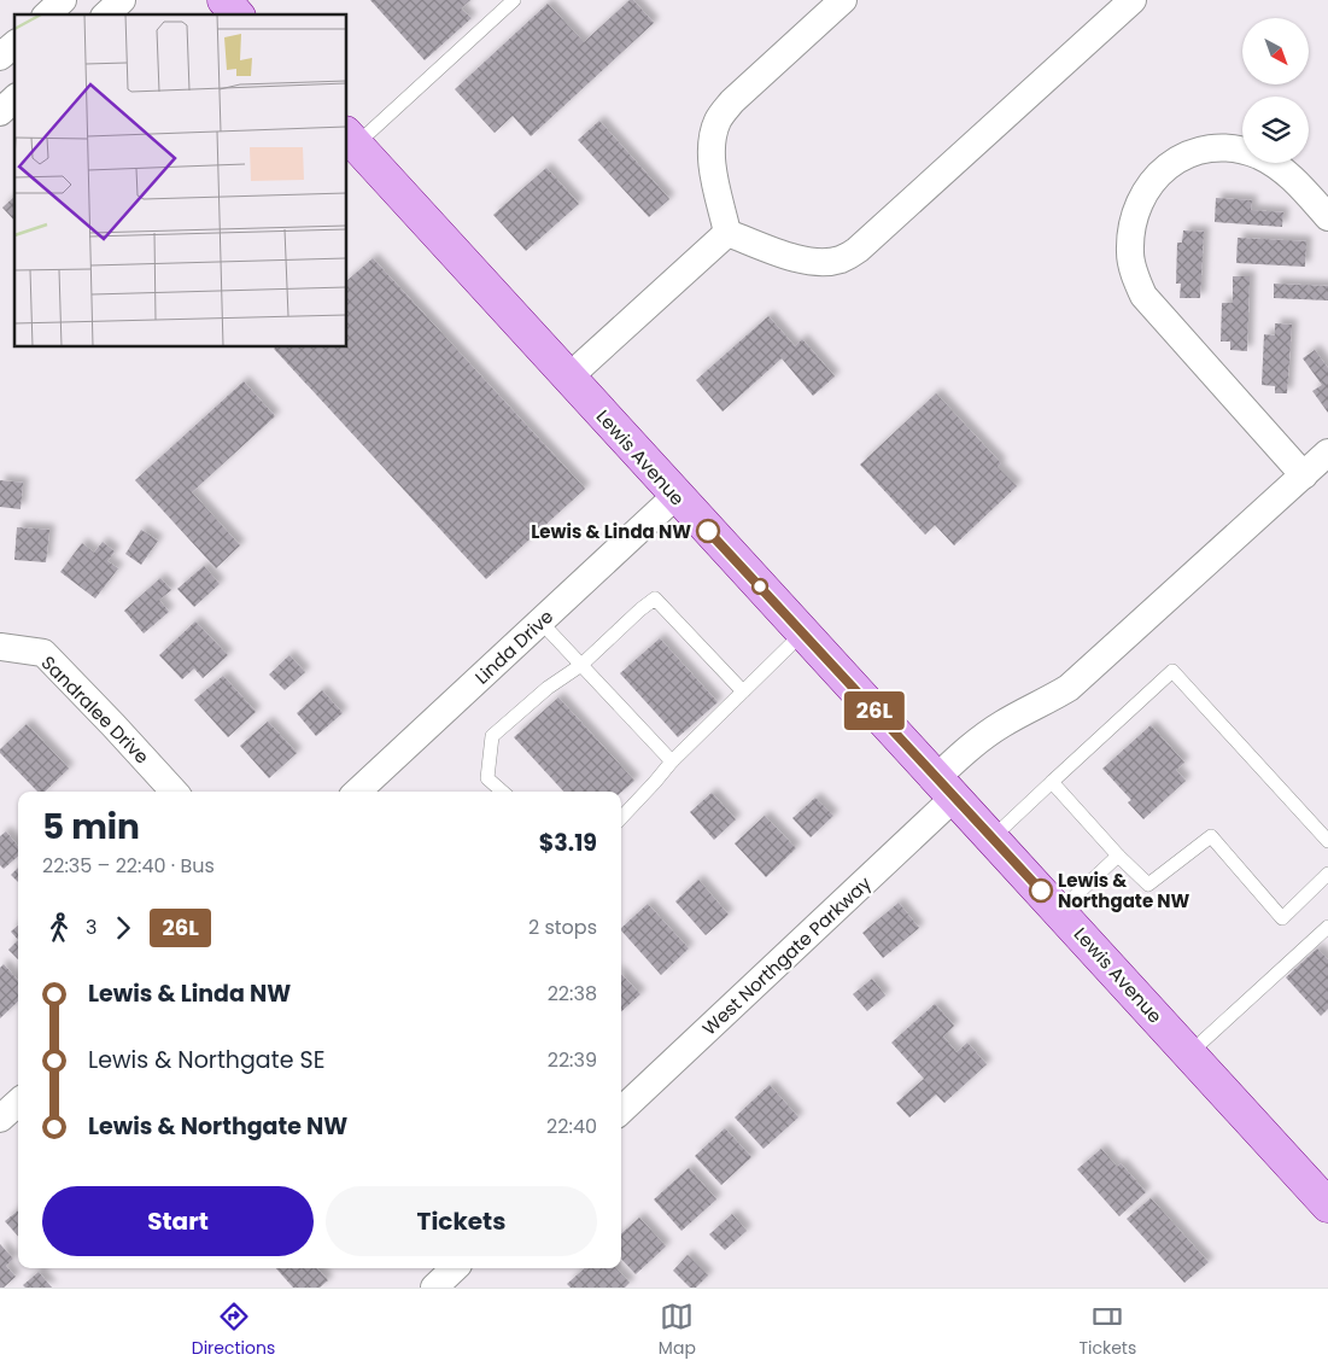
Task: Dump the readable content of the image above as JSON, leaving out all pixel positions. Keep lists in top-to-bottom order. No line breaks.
{"streets":{"main road":["Lewis Avenue"],"street":["Linda Drive","Sandralee Drive","West Northgate Parkway"]},"crossings":[["Lewis Avenue","Linda Drive"],["Lewis Avenue","West Northgate Parkway"]],"places":["Lewis & Linda NW","Lewis & Northgate NW"],"lines":["bus line 26L"],"north":"bottom right","page":{"on_map":"26L","heading":["5 min","22:35 – 22:40 · Bus","$3.19"],"legs":["3","26L","2 stops"],"list":[{"name":"Lewis & Linda NW","value":"22:38"},{"name":"Lewis & Northgate SE","value":"22:39"},{"name":"Lewis & Northgate NW","value":"22:40"}],"buttons":["Start","Tickets"],"tabs":["Directions","Map","Tickets"]}}
